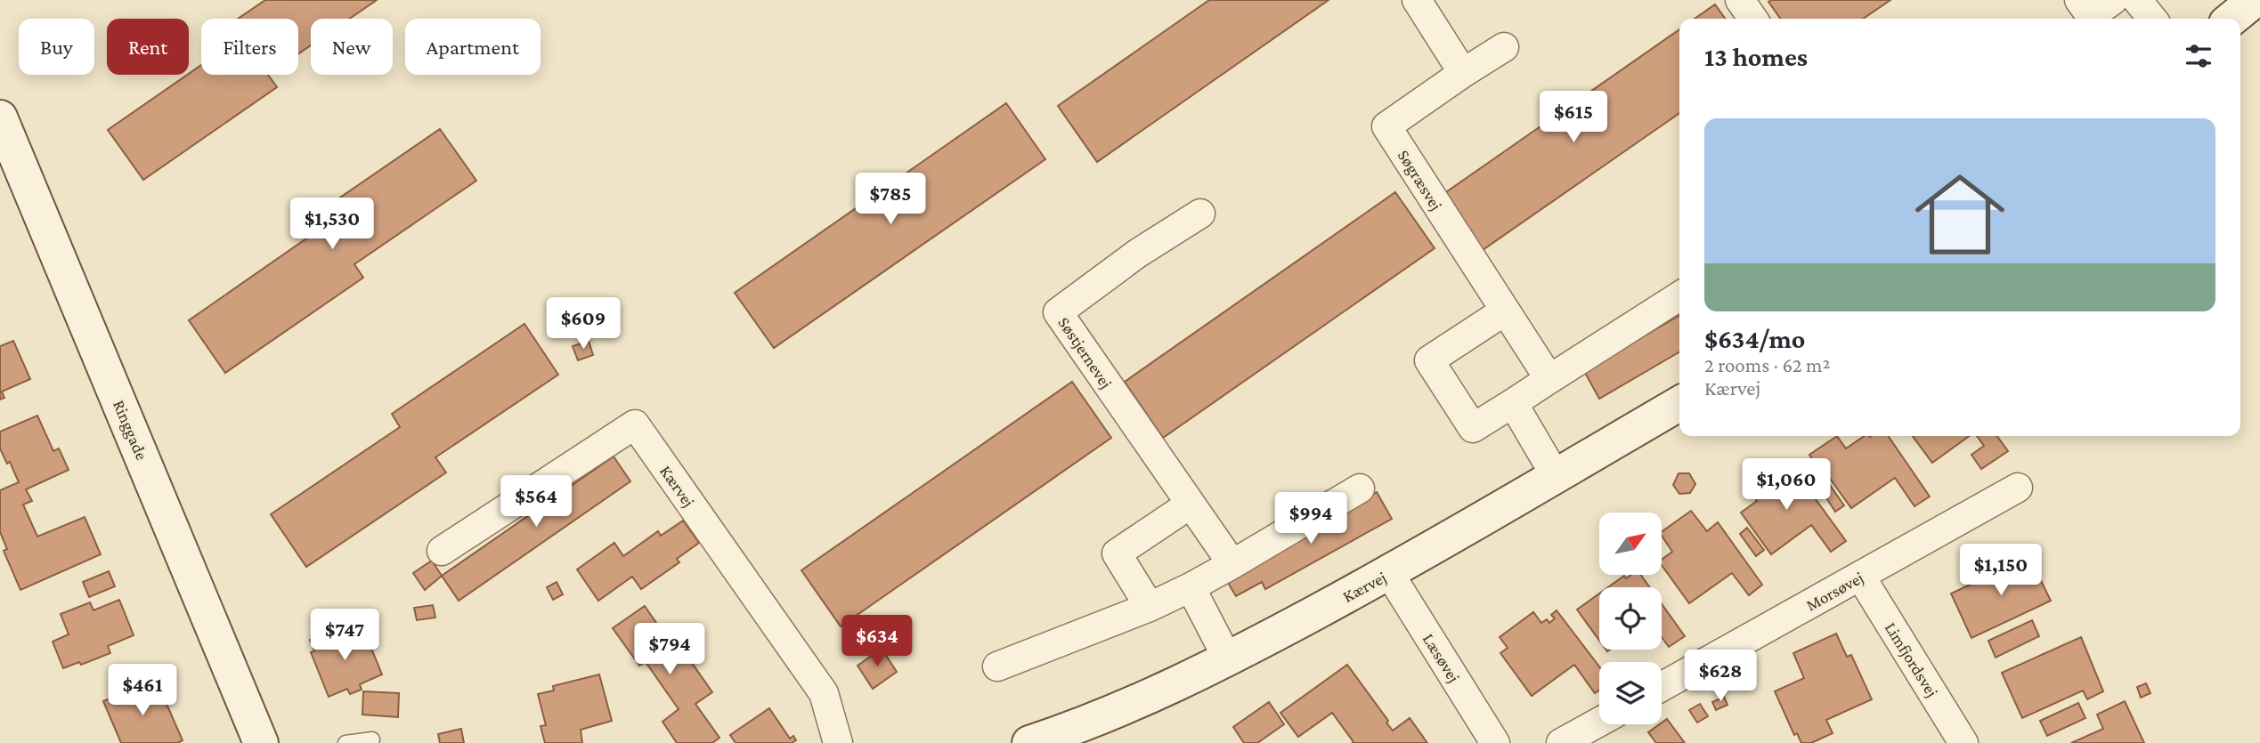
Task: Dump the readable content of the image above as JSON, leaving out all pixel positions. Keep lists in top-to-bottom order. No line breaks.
{"streets":{"street":["Søgræsvej","Søstjernevej","Ringgade","Kærvej","Morsøvej","Læsøvej","Limfjordsvej"]},"crossings":[["Kærvej","Læsøvej"],["Morsøvej","Limfjordsvej"]],"north":"top right","page":{"chip":["Buy","Rent","Filters","New","Apartment"],"heading":"13 homes","price":["$615","$785","$1,530","$609","$1,060","$564","$994","$1,150","$747","$634","$794","$628","$461"],"list":[{"name":"$634/mo","note":"2 rooms · 62 m² · Kærvej"}]}}
